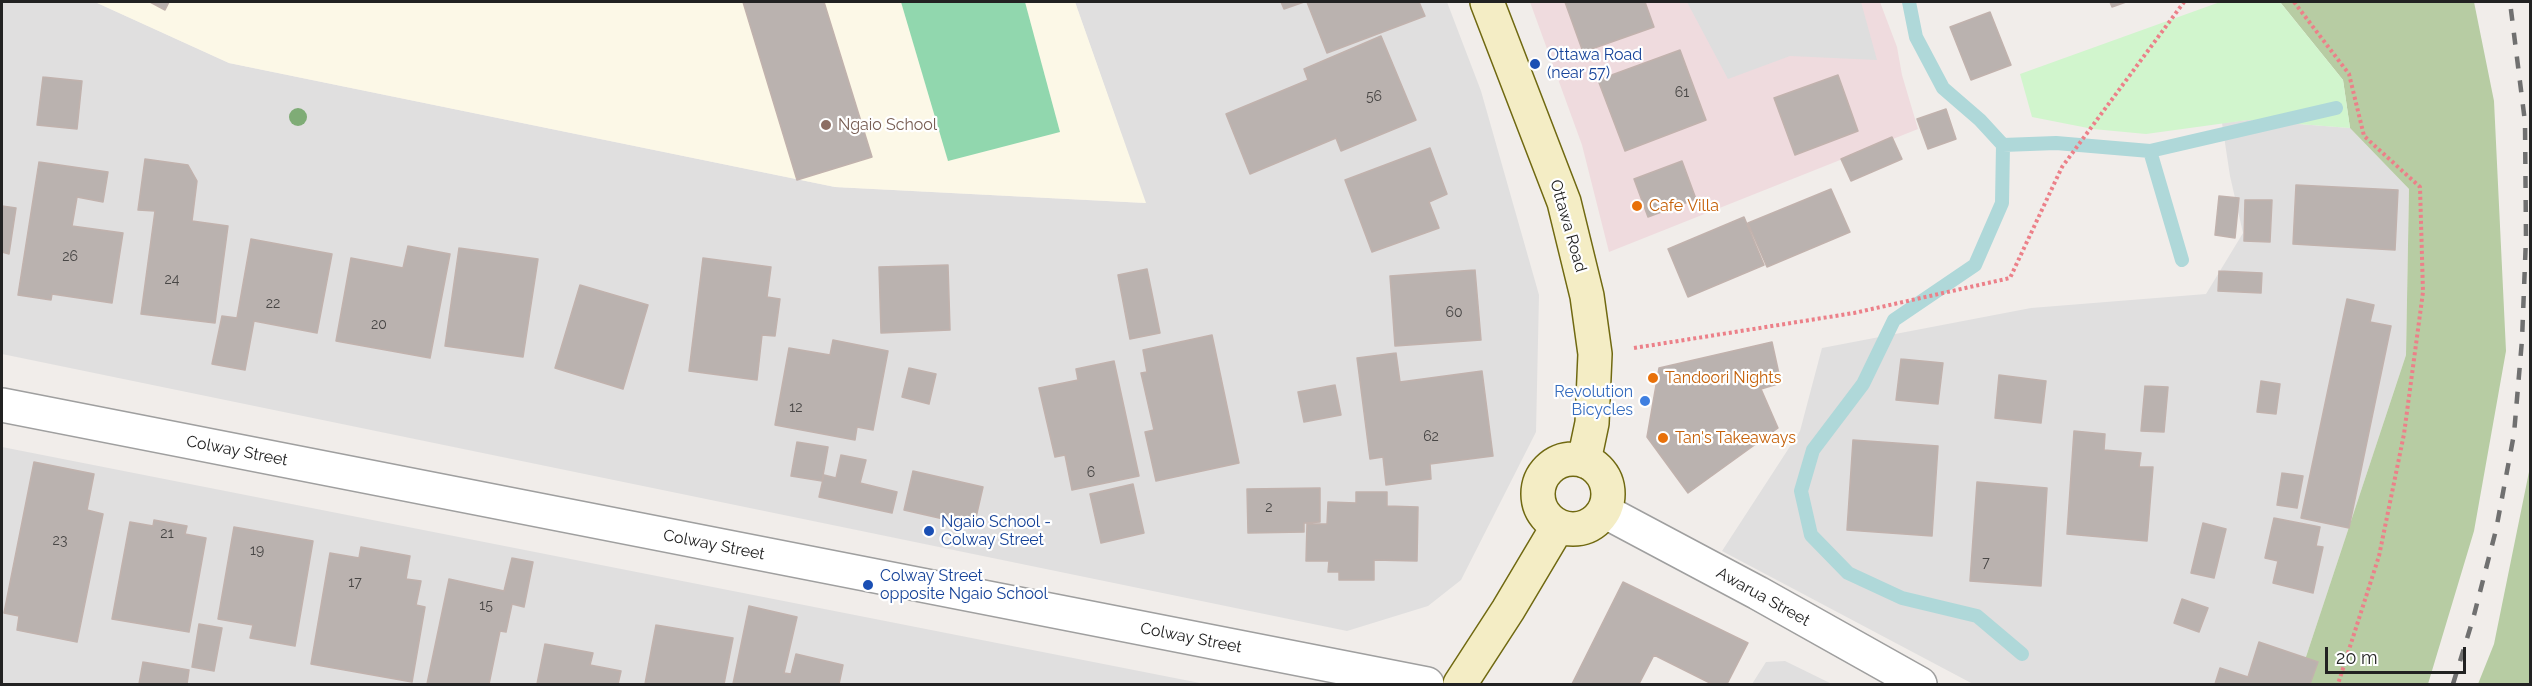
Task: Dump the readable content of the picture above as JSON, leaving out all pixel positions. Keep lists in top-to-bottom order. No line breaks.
{"streets":{"main road":["Ottawa Road"],"street":["Colway Street","Awarua Street"]},"crossings":[["Ottawa Road","Awarua Street"]],"places":["Ottawa Road (near 57)","Ngaio School","Cafe Villa","Tandoori Nights","Revolution Bicycles","Tan's Takeaways","Ngaio School - Colway Street","Colway Street opposite Ngaio School"],"house_numbers":["61","56","26","24","22","60","20","12","62","6","2","21","23","19","7","17","15"],"scale_bar":"20 m"}
